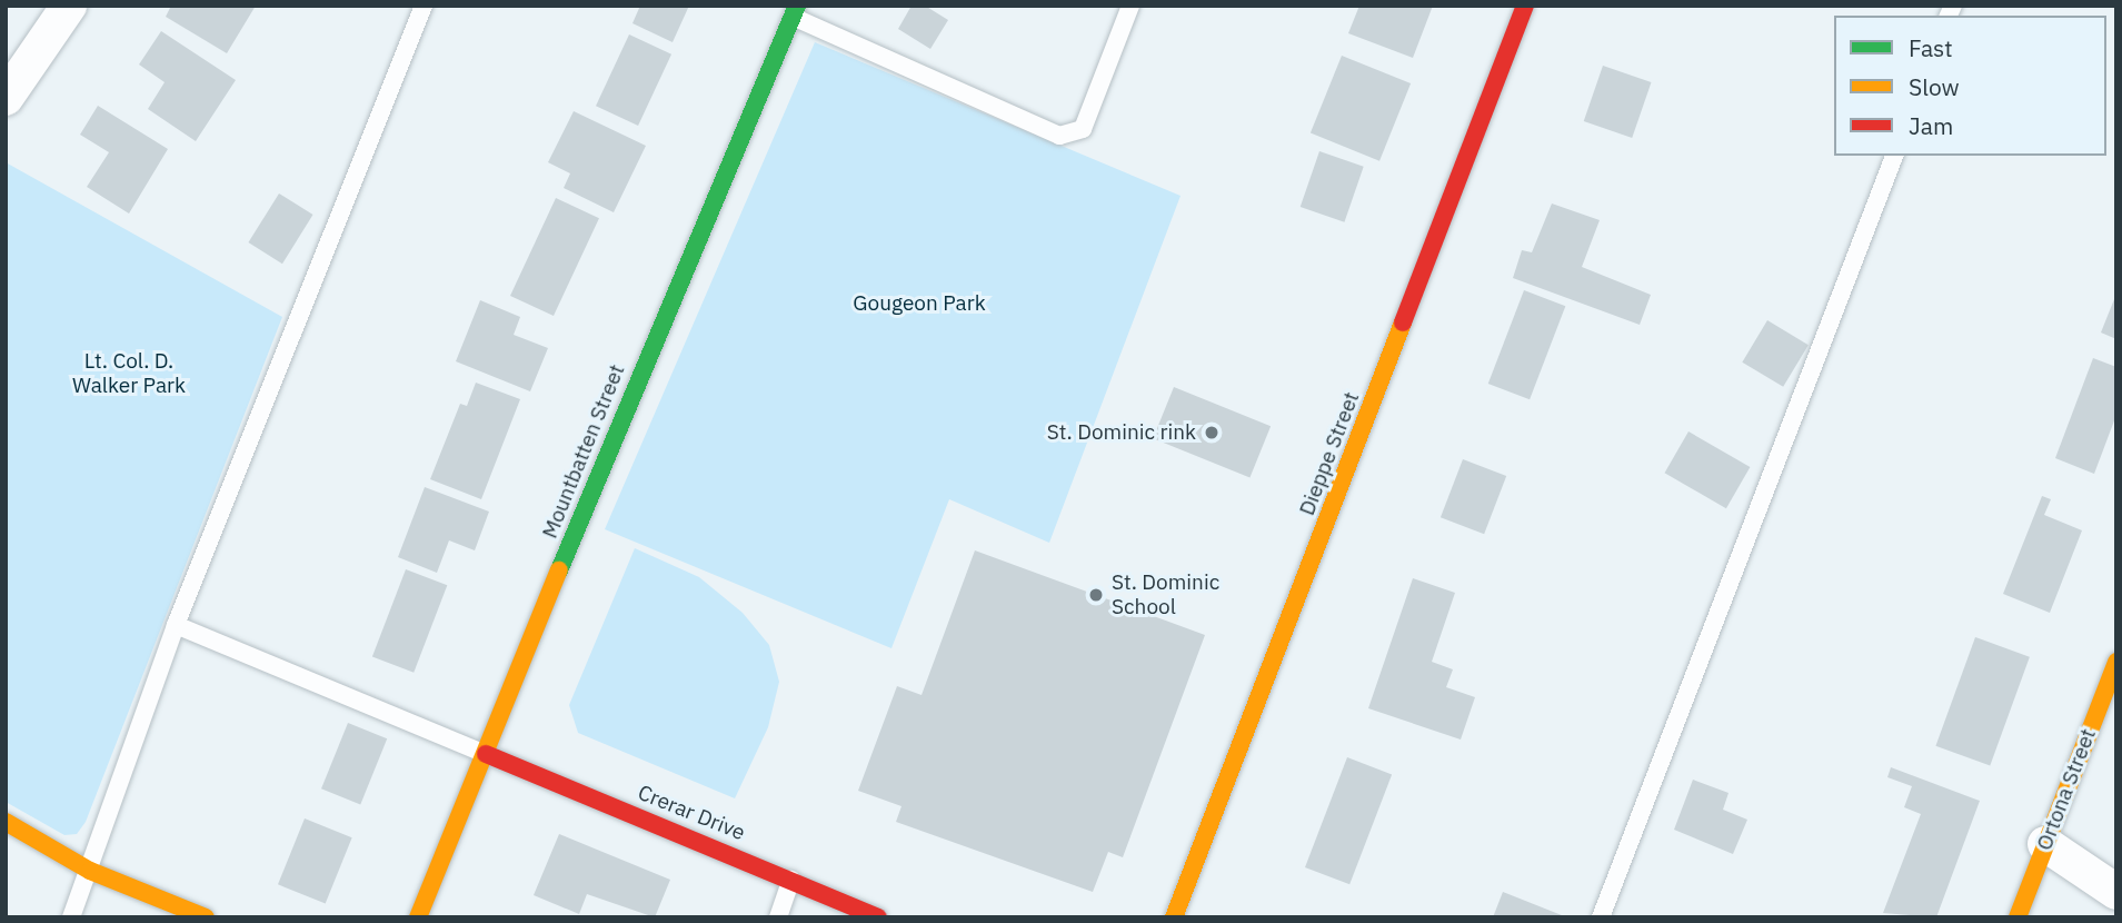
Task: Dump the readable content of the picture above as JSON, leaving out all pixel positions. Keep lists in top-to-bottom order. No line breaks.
{"streets":{"street":["Mountbatten Street","Dieppe Street","Ortona Street","Crerar Drive"]},"crossings":[["Mountbatten Street","Crerar Drive"]],"parks":["Gougeon Park","Lt. Col. D. Walker Park"],"places":["St. Dominic rink","St. Dominic School"],"legend":["Fast","Slow","Jam"]}
